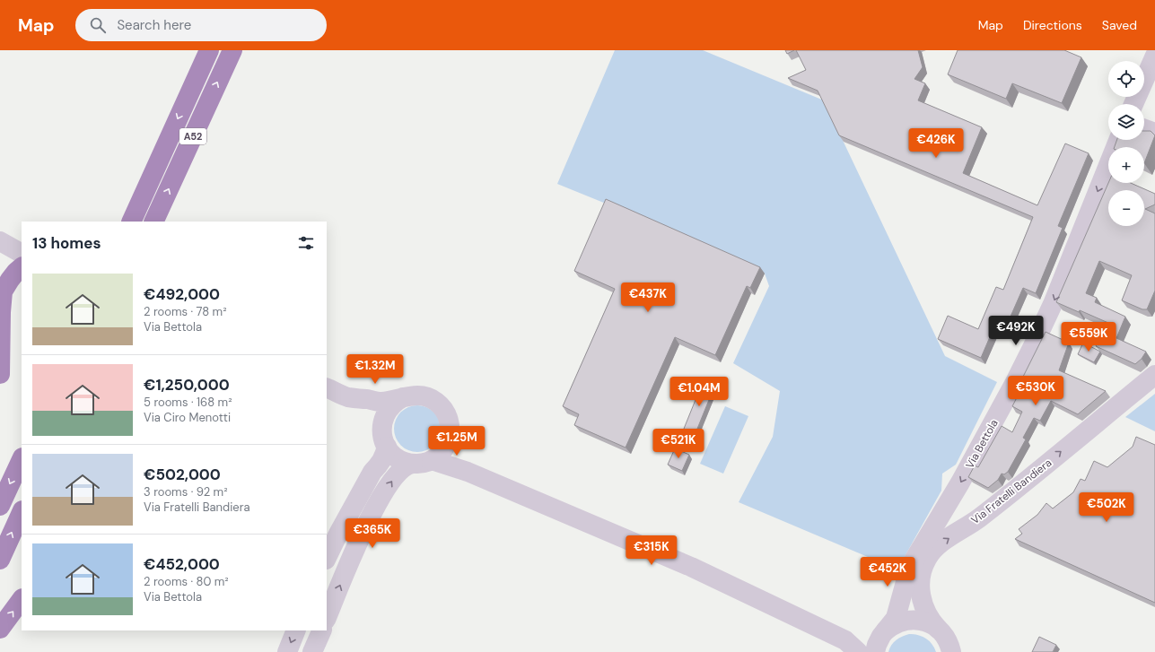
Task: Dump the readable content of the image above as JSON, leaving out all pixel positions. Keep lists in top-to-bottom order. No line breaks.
{"streets":{"highway":["A52"],"street":["Via Bettola","Via Fratelli Bandiera"]},"one_way":["Via Bettola","Via Fratelli Bandiera"],"page":{"header":"Map","search":"Search here","nav":["Map","Directions","Saved"],"map_buttons":["+","−"],"price":["€426K","€437K","€492K","€559K","€1.32M","€530K","€1.04M","€1.25M","€521K","€502K","€365K","€315K","€452K"],"heading":"13 homes","list":[{"name":"€492,000","note":"2 rooms · 78 m² · Via Bettola"},{"name":"€1,250,000","note":"5 rooms · 168 m² · Via Ciro Menotti"},{"name":"€502,000","note":"3 rooms · 92 m² · Via Fratelli Bandiera"},{"name":"€452,000","note":"2 rooms · 80 m² · Via Bettola"}]}}
